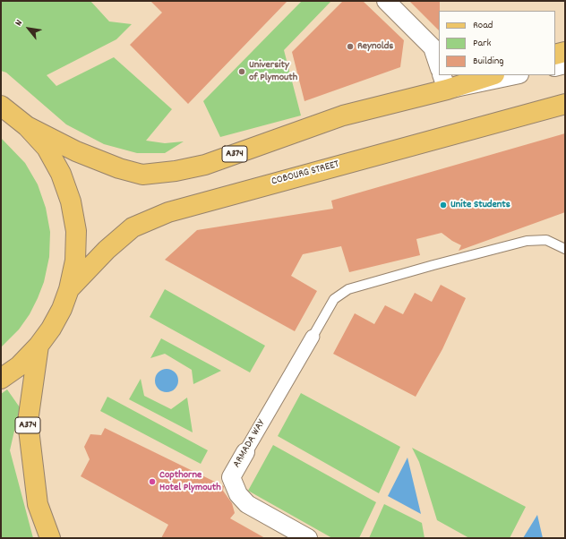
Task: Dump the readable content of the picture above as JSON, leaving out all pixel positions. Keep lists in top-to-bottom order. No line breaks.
{"streets":{"main road":["A374","COBOURG STREET"],"street":["ARMADA WAY"]},"places":["Reynolds","University of Plymouth","Unite Students","Copthorne Hotel Plymouth"],"legend":["Road","Park","Building"],"north":"top left"}
